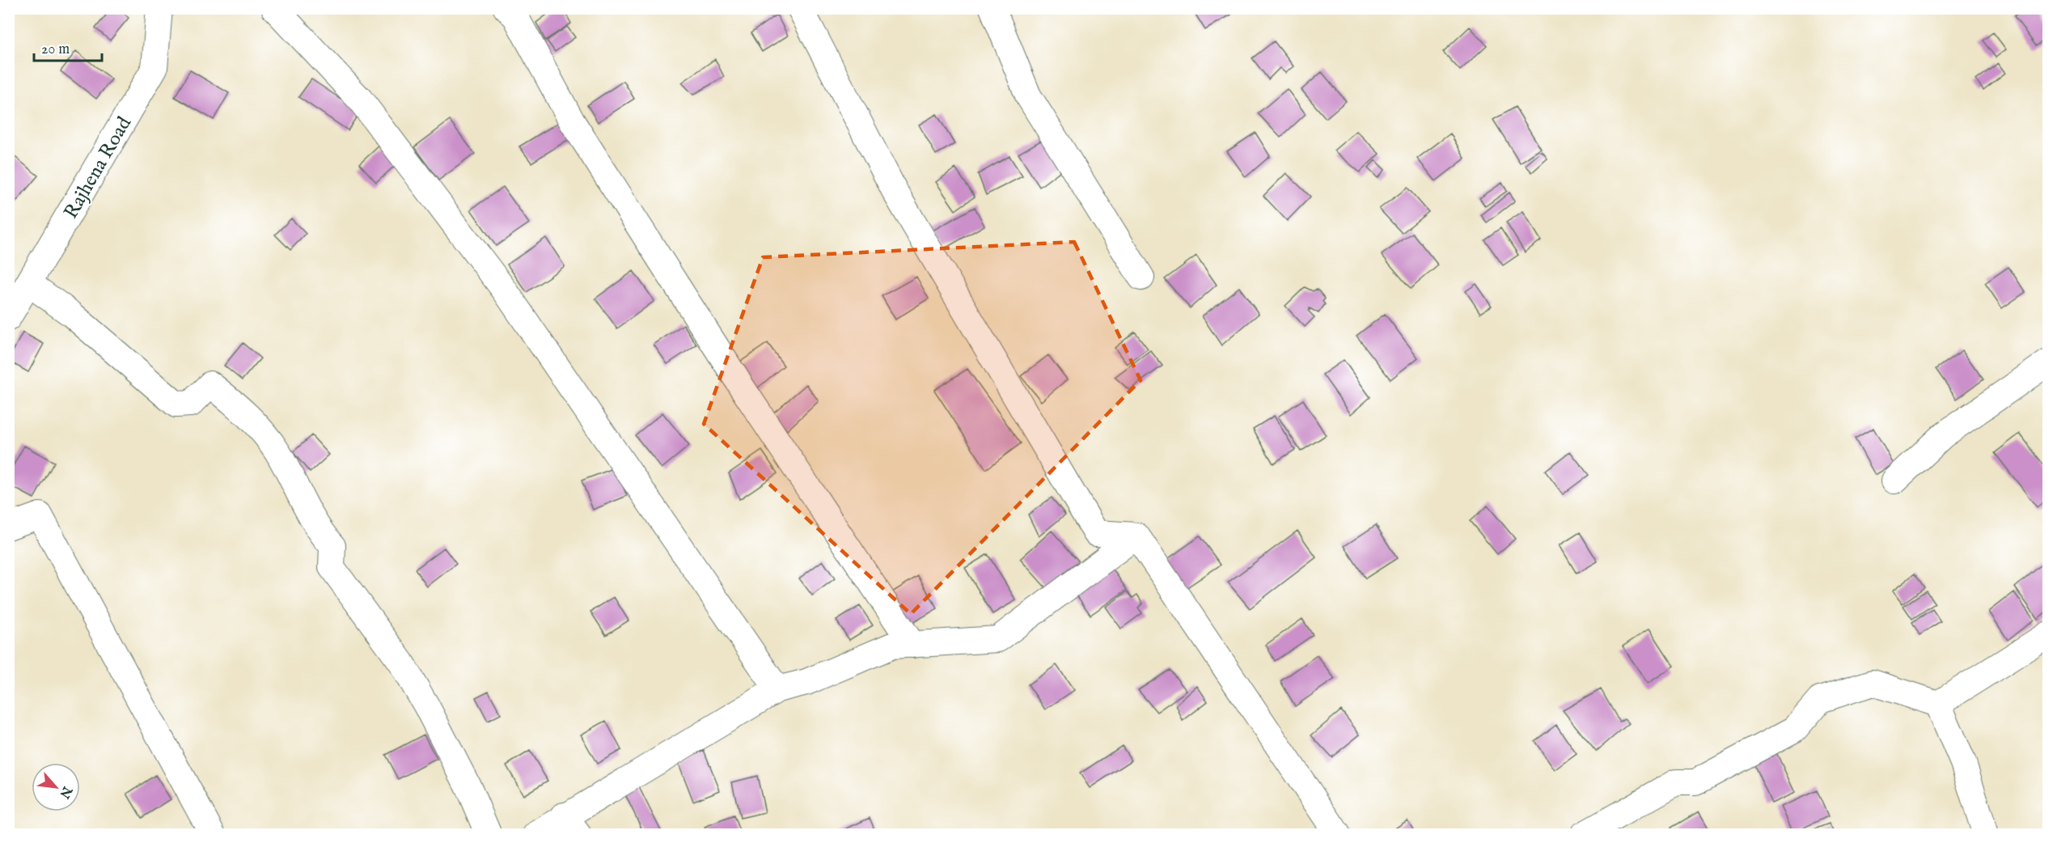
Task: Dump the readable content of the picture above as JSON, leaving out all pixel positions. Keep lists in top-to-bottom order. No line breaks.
{"streets":{"street":["Rajhena Road"]},"scale_bar":"20 m","north":"bottom right"}
